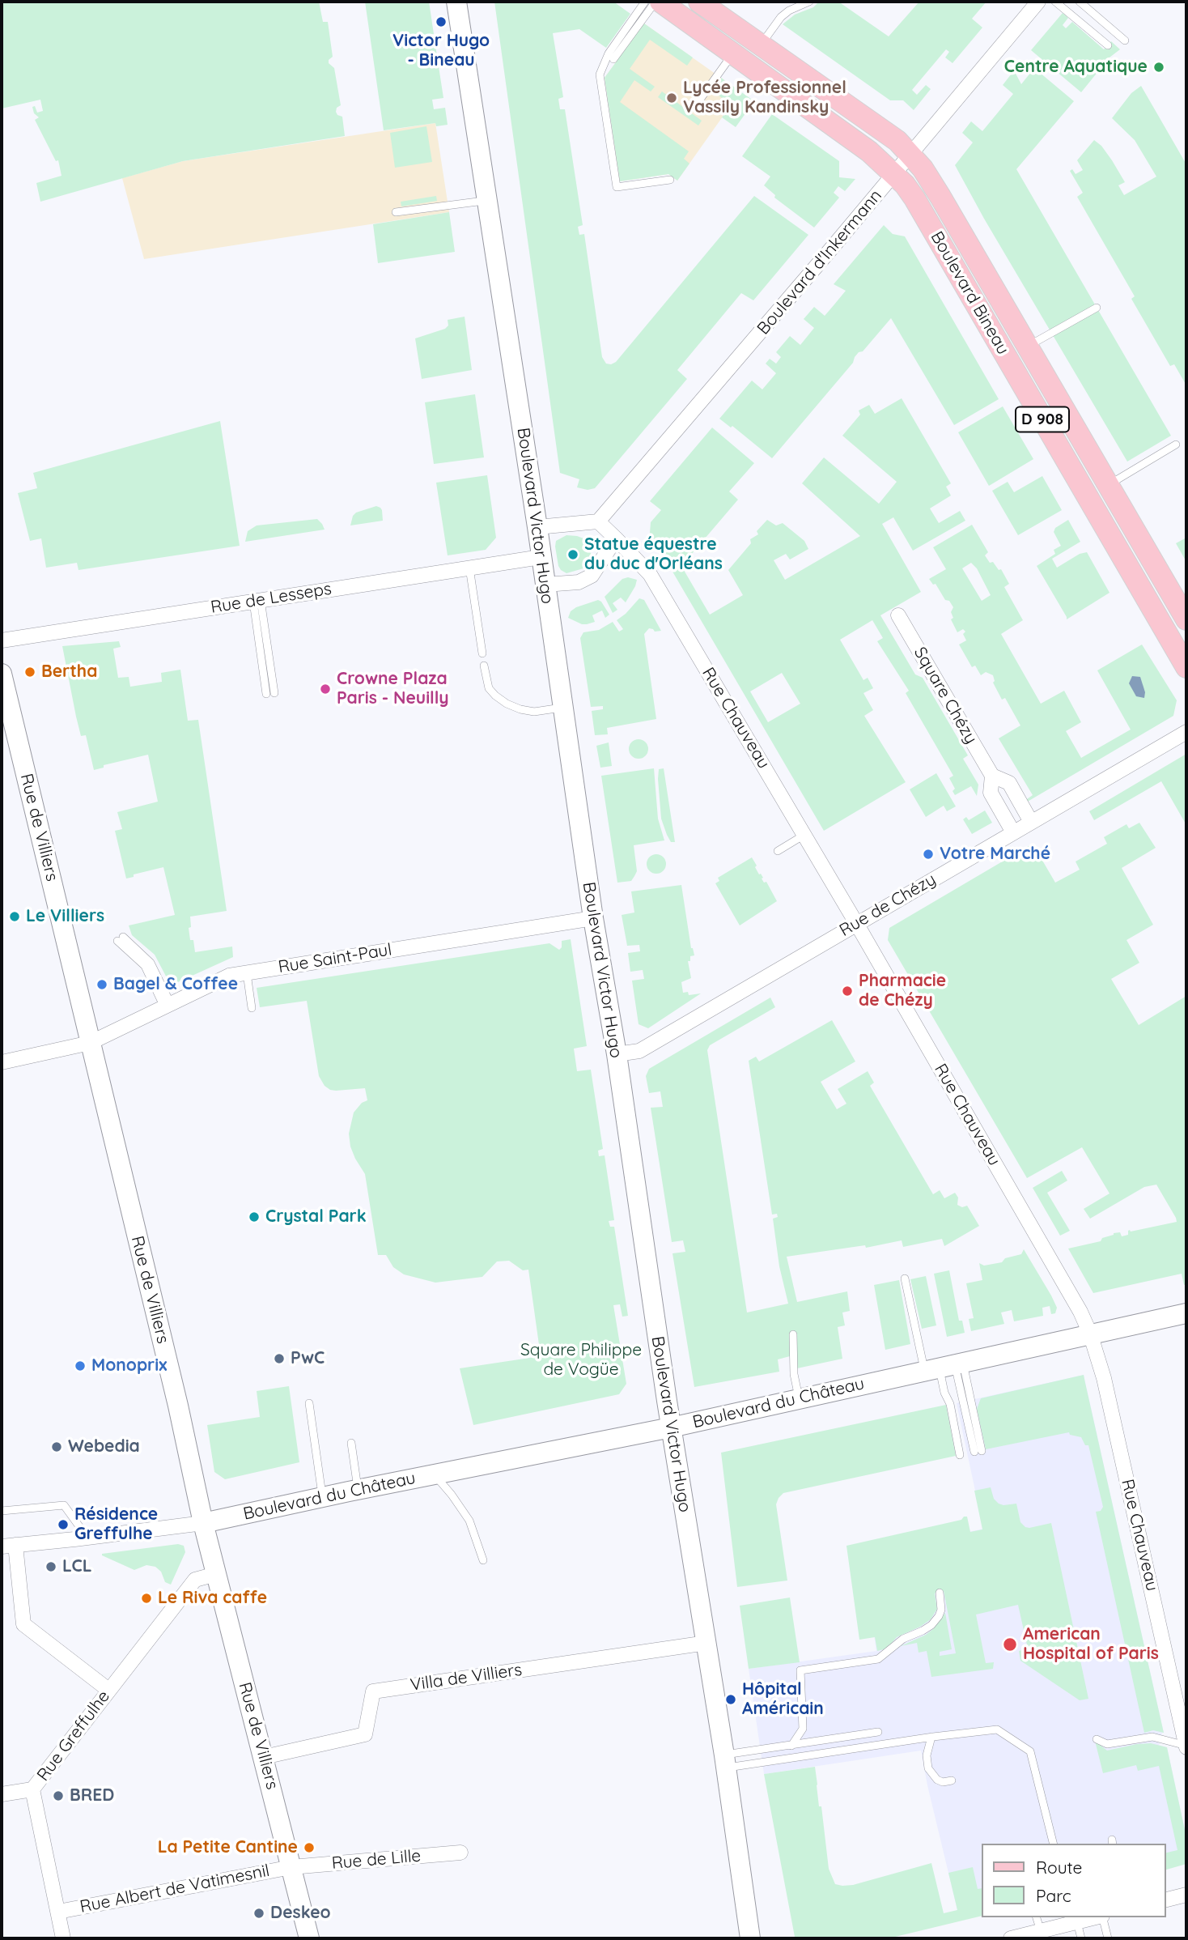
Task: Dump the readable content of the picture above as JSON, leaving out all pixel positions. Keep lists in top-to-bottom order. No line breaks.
{"streets":{"main road":["Boulevard Bineau","D 908"],"street":["Boulevard d'Inkermann","Boulevard Victor Hugo","Rue de Lesseps","Square Chézy","Rue Chauveau","Rue de Villiers","Rue de Chézy","Rue Saint-Paul","Boulevard du Château","Villa de Villiers","Rue Greffulhe","Rue de Lille","Rue Albert de Vatimesnil"]},"crossings":[["Boulevard d'Inkermann","Boulevard Bineau"],["Boulevard d'Inkermann","Rue Chauveau"],["Boulevard Victor Hugo","Rue de Lesseps"],["Boulevard Victor Hugo","Rue de Chézy"],["Boulevard Victor Hugo","Rue Saint-Paul"],["Boulevard Victor Hugo","Boulevard du Château"],["Boulevard Victor Hugo","Villa de Villiers"],["Rue Chauveau","Rue de Chézy"],["Rue Chauveau","Boulevard du Château"],["Rue de Villiers","Rue Saint-Paul"],["Rue de Villiers","Boulevard du Château"],["Rue de Villiers","Villa de Villiers"],["Rue de Villiers","Rue Greffulhe"],["Rue de Villiers","Rue de Lille"],["Rue de Villiers","Rue Albert de Vatimesnil"],["Rue Greffulhe","Rue Albert de Vatimesnil"],["Rue de Lille","Rue Albert de Vatimesnil"]],"parks":["Square Philippe de Vogüe"],"places":["Victor Hugo - Bineau","Centre Aquatique","Lycée Professionnel Vassily Kandinsky","Statue équestre du duc d'Orléans","Bertha","Crowne Plaza Paris - Neuilly","Votre Marché","Le Villiers","Bagel & Coffee","Pharmacie de Chézy","Crystal Park","PwC","Monoprix","Webedia","Résidence Greffulhe","LCL","Le Riva caffe","American Hospital of Paris","Hôpital Américain","BRED","La Petite Cantine","Deskeo"],"legend":["Route","Parc"]}
